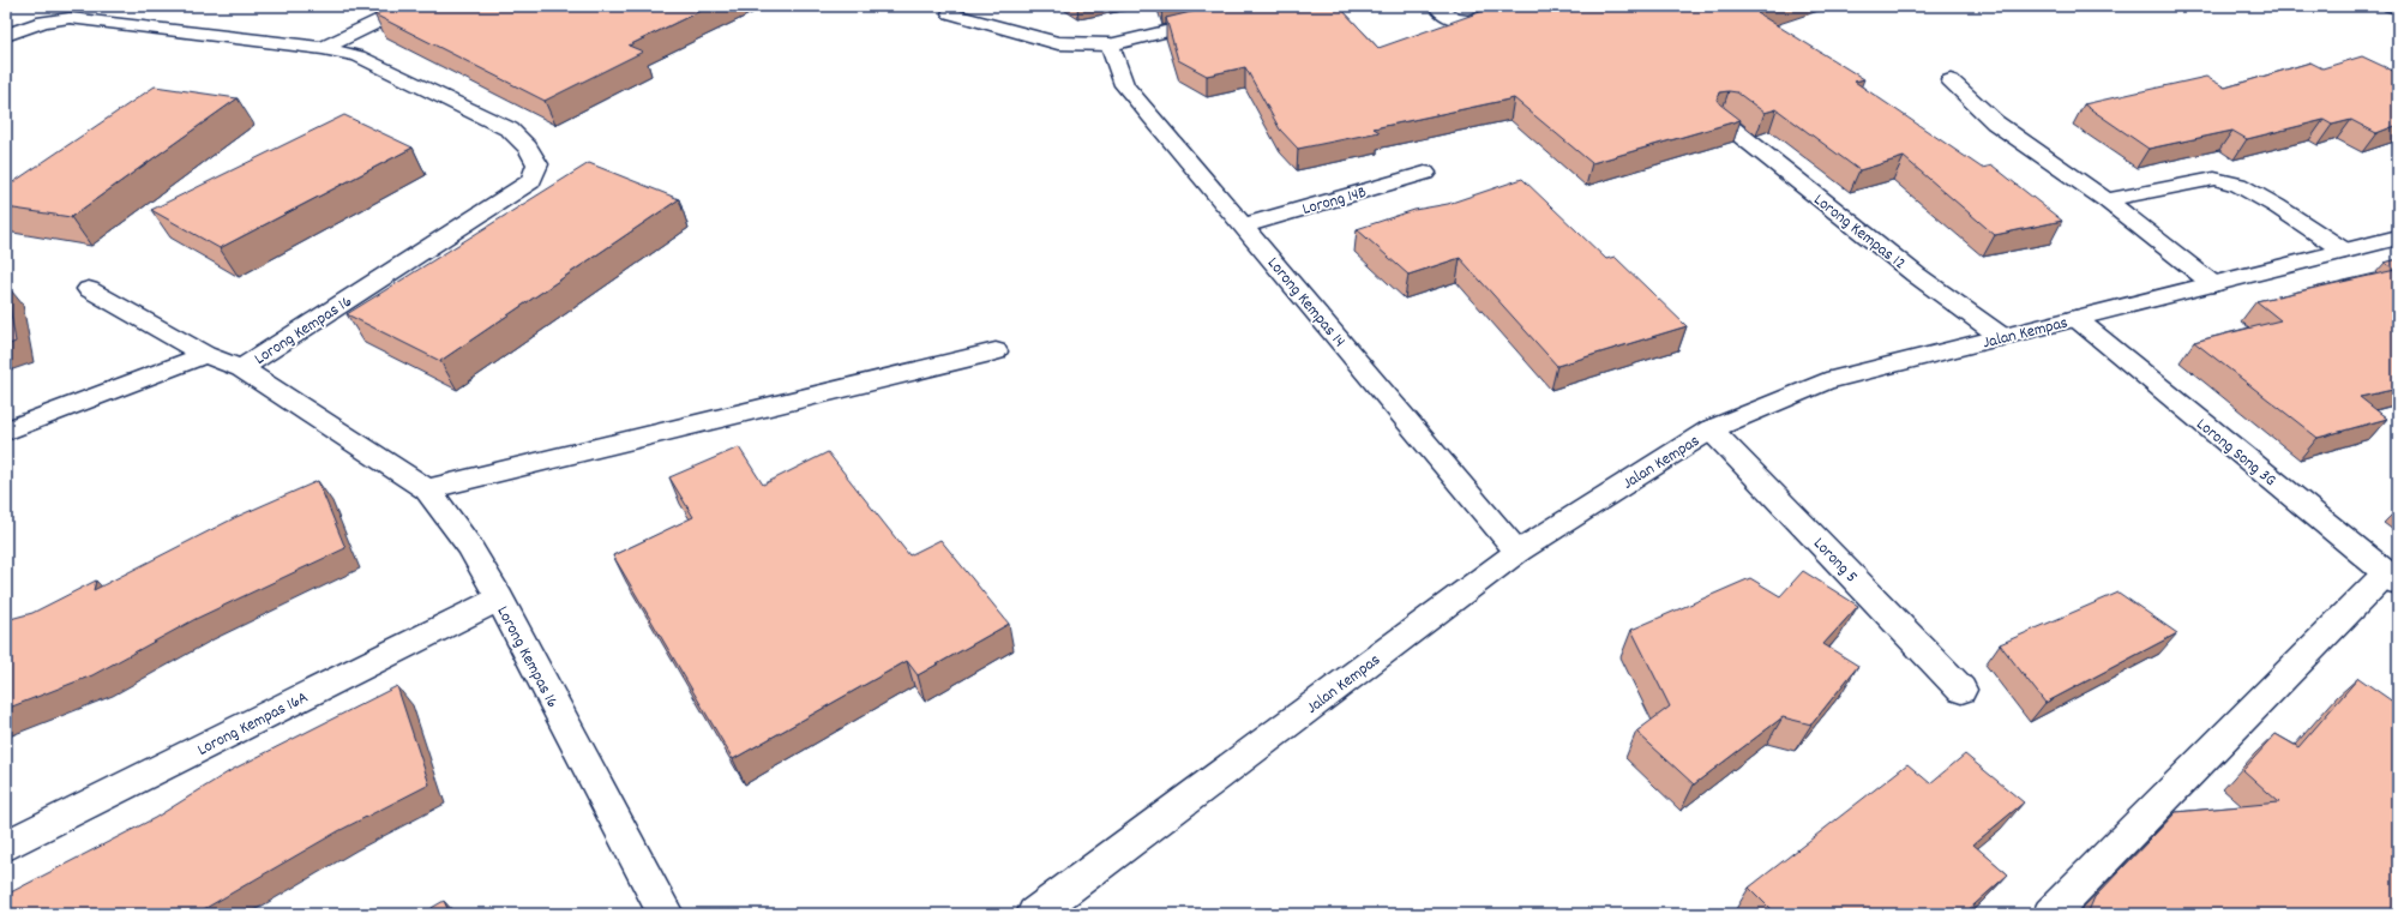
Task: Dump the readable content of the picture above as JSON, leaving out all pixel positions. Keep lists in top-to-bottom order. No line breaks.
{"streets":{"street":["Lorong 14B","Lorong Kempas 12","Lorong Kempas 14","Lorong Kempas 16","Jalan Kempas","Lorong Song 3G","Lorong 5","Lorong Kempas 16A"]},"crossings":[["Lorong 14B","Lorong Kempas 14"],["Lorong Kempas 12","Jalan Kempas"],["Lorong Kempas 14","Jalan Kempas"],["Lorong Kempas 16","Lorong Kempas 16A"],["Jalan Kempas","Lorong Song 3G"],["Jalan Kempas","Lorong 5"]]}
